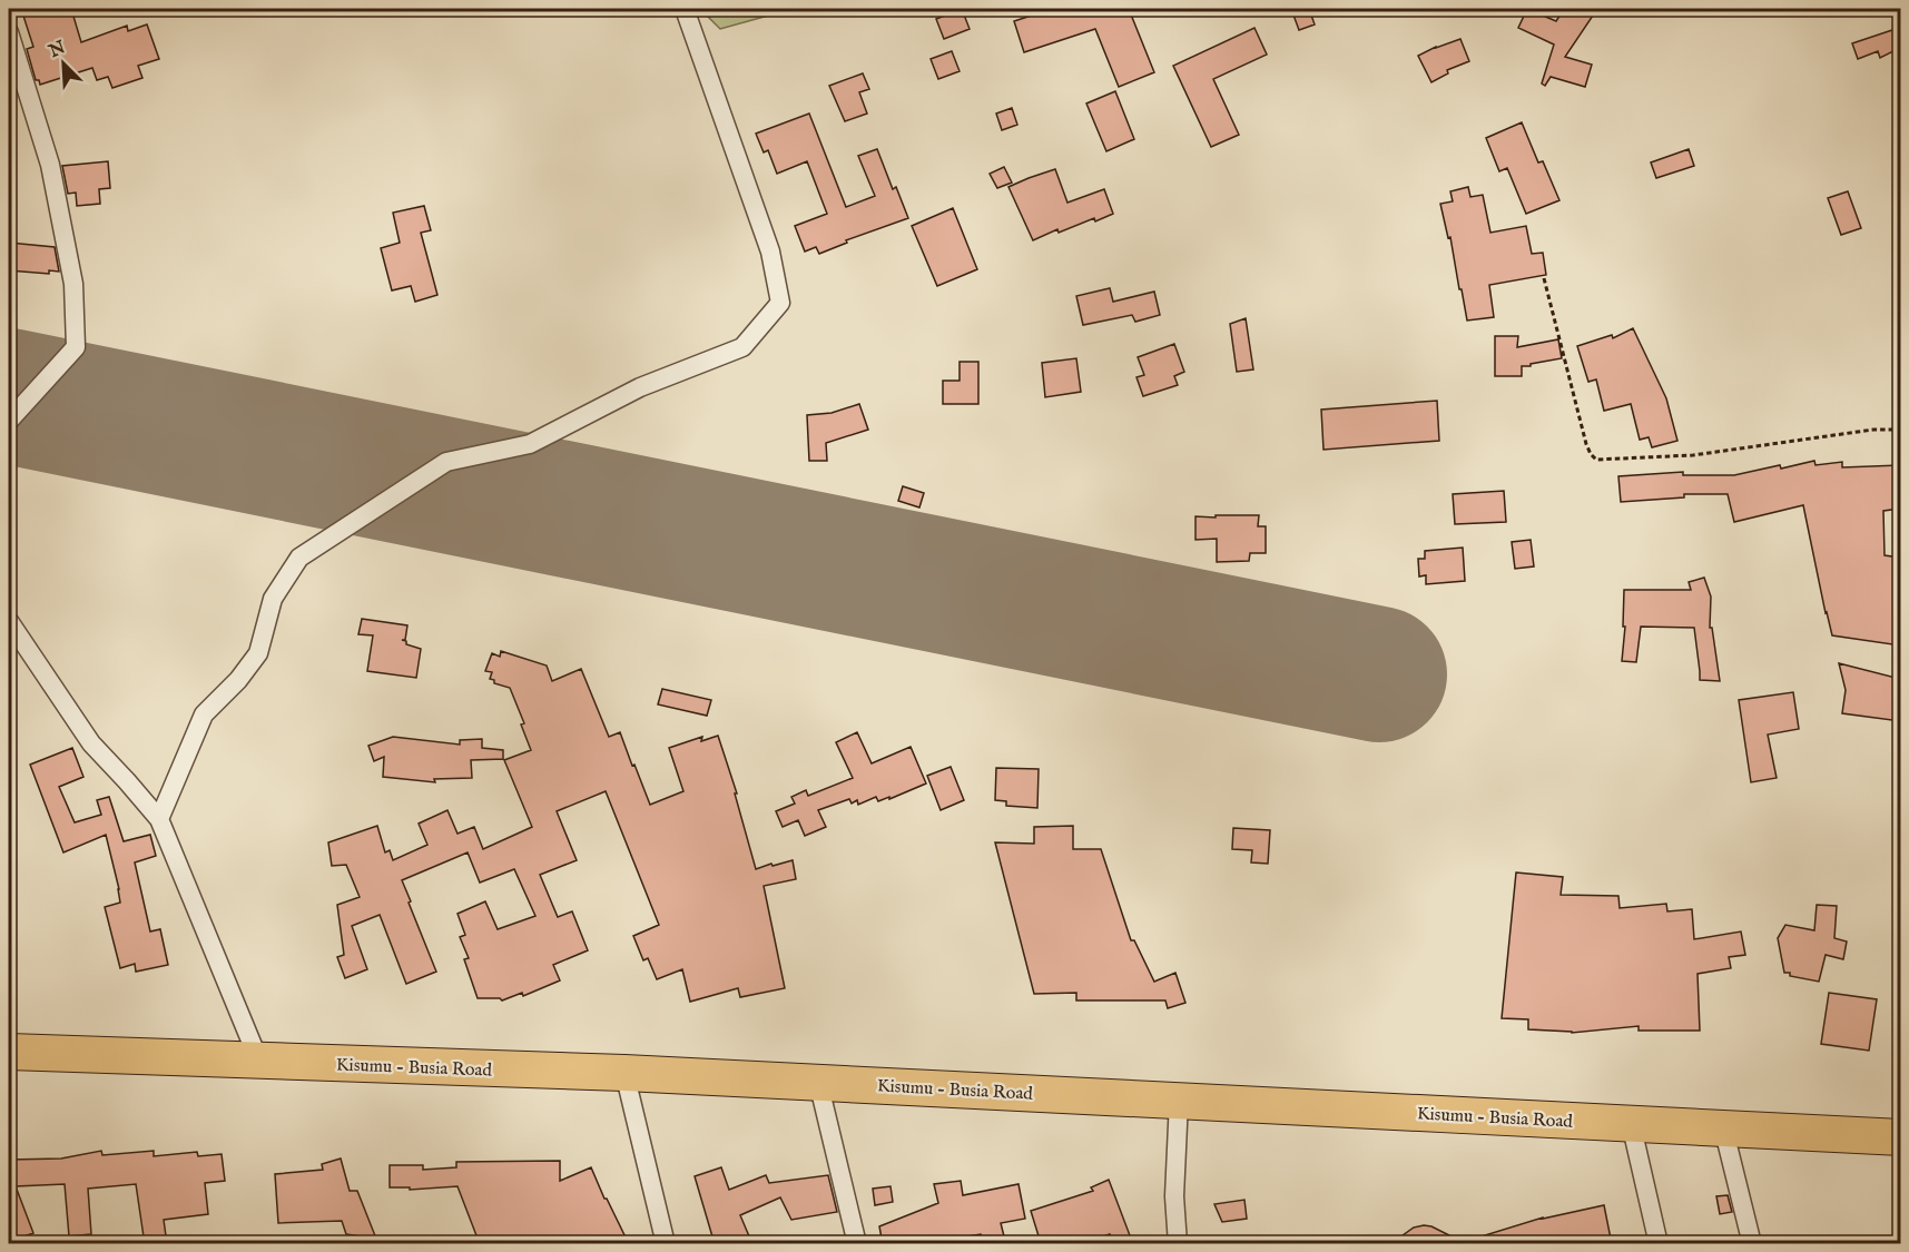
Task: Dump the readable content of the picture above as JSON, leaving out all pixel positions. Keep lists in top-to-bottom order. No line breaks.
{"streets":{"highway":["Kisumu - Busia Road"]},"north":"top left"}
